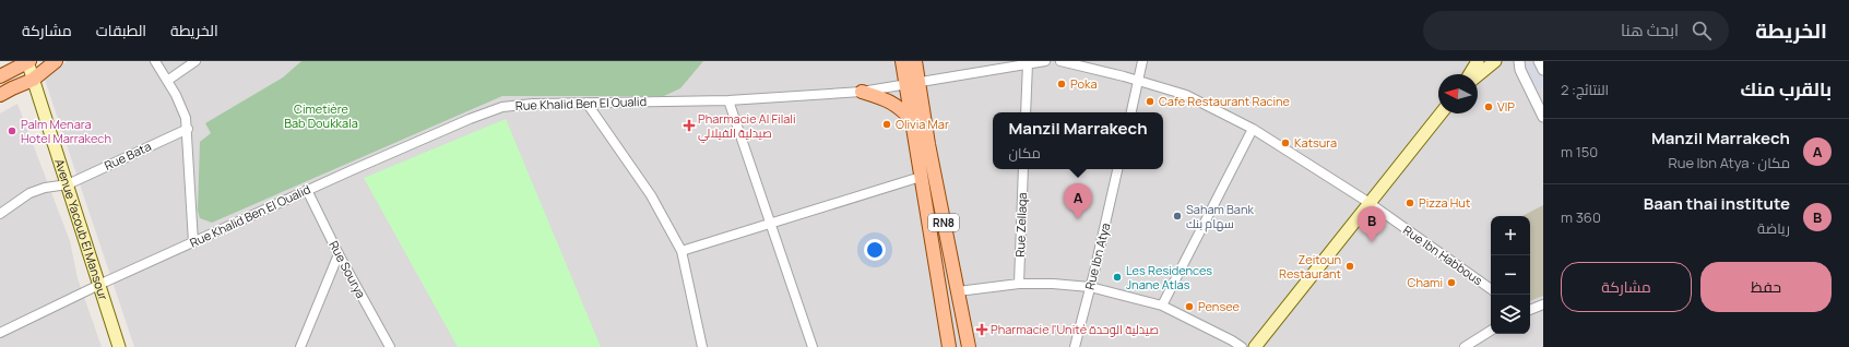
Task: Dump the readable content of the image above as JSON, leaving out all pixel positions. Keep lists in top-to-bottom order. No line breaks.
{"streets":{"main road":["RN8","Avenue Yacoub El Mansour"],"street":["Rue Khalid Ben El Oualid","Rue Bata","Rue Zellaqa","Rue Ibn Habbous","Rue Ibn Atya","Rue Sourya"]},"crossings":[["Rue Khalid Ben El Oualid","RN8"],["Rue Khalid Ben El Oualid","Avenue Yacoub El Mansour"],["Rue Khalid Ben El Oualid","Rue Sourya"],["Rue Bata","Avenue Yacoub El Mansour"]],"parks":["Cimetière Bab Doukkala"],"places":{"other":["Poka","Cafe Restaurant Racine","VIP","Olivia Mar","Palm Menara Hotel Marrakech","Katsura","Pizza Hut","Saham Bank سهام بنك","Zeitoun Restaurant","Les Residences Jnane Atlas","Chami","Pensee"],"health":["Pharmacie Al Filali صيدلية الفيلالي","Pharmacie l'Unité صيدلية الوحدة"]},"north":"left","page":{"header":"الخريطة","search":"ابحث هنا","nav":["الخريطة","الطبقات","مشاركة"],"heading":["بالقرب منك","النتائج: 2"],"popup":["Manzil Marrakech","مكان"],"list":[{"mark":"A","name":"Manzil Marrakech","note":"مكان · Rue Ibn Atya","value":"150 m"},{"mark":"B","name":"Baan thai institute","note":"رياضة","value":"360 m"}],"pins":["A","B"],"map_buttons":["+","−"],"buttons":["حفظ","مشاركة"]}}
